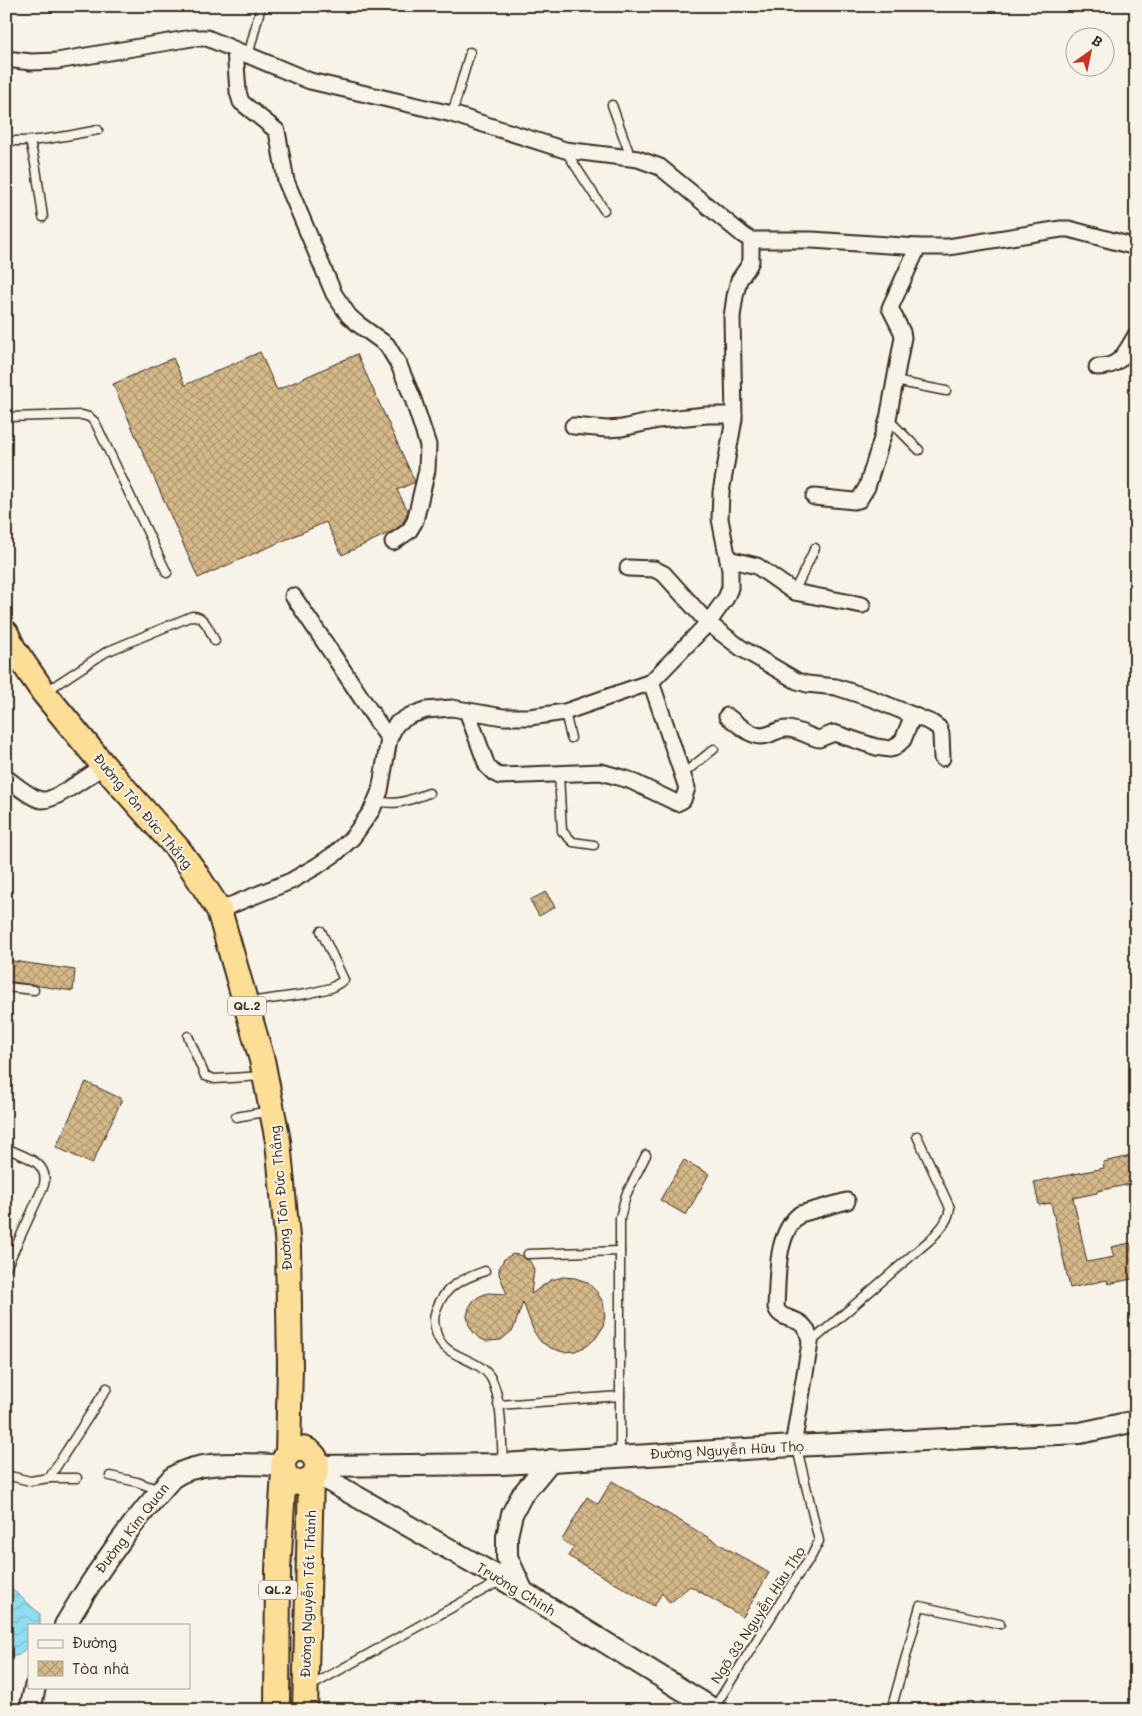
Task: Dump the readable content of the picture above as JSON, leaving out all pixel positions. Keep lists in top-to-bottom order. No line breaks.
{"streets":{"highway":["Đường Tôn Đức Thắng","QL.2","Đường Nguyễn Tất Thành"],"main road":["Đường Nguyễn Hữu Thọ","Đường Kim Quan","Trường Chinh"],"lane":["Ngõ 33 Nguyễn Hữu Thọ"]},"crossings":[["Đường Tôn Đức Thắng","Đường Kim Quan"],["Đường Tôn Đức Thắng","Đường Nguyễn Tất Thành"],["Đường Nguyễn Hữu Thọ","Trường Chinh"],["Đường Nguyễn Hữu Thọ","Đường Nguyễn Tất Thành"],["Đường Nguyễn Hữu Thọ","Ngõ 33 Nguyễn Hữu Thọ"],["Đường Kim Quan","Đường Nguyễn Tất Thành"],["Trường Chinh","Đường Nguyễn Tất Thành"],["Trường Chinh","Ngõ 33 Nguyễn Hữu Thọ"]],"legend":["Đường","Tòa nhà"],"north":"top right"}
